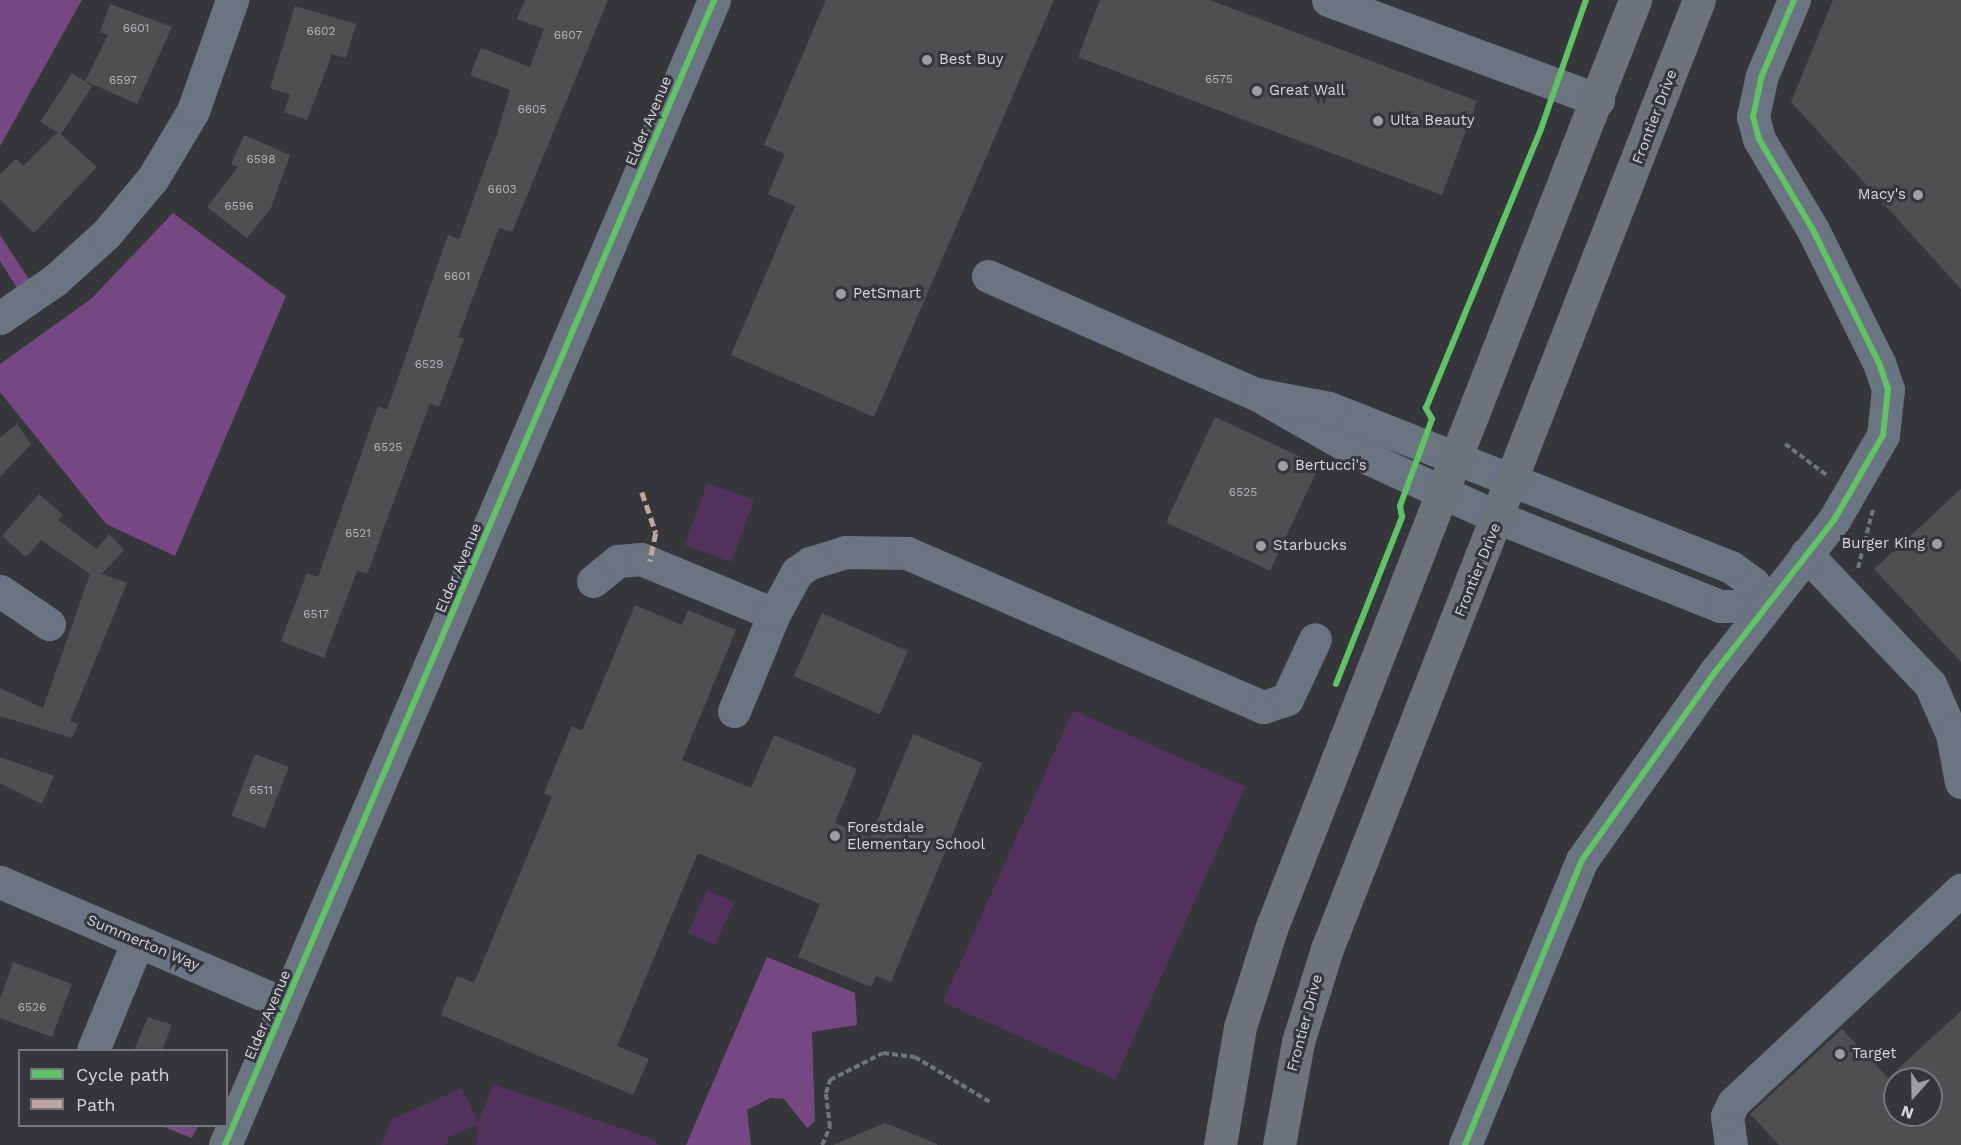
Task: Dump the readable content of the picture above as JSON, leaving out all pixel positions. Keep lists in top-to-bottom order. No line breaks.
{"streets":{"main road":["Frontier Drive"],"street":["Elder Avenue","Summerton Way"]},"crossings":[["Elder Avenue","Summerton Way"]],"places":["Best Buy","Great Wall","Ulta Beauty","Macy's","PetSmart","Bertucci's","Burger King","Starbucks","Forestdale Elementary School","Target"],"house_numbers":["6601","6602","6607","6575","6597","6605","6598","6603","6596","6601","6529","6525","6525","6521","6517","6511","6526"],"legend":["Cycle path","Path"],"north":"bottom"}
